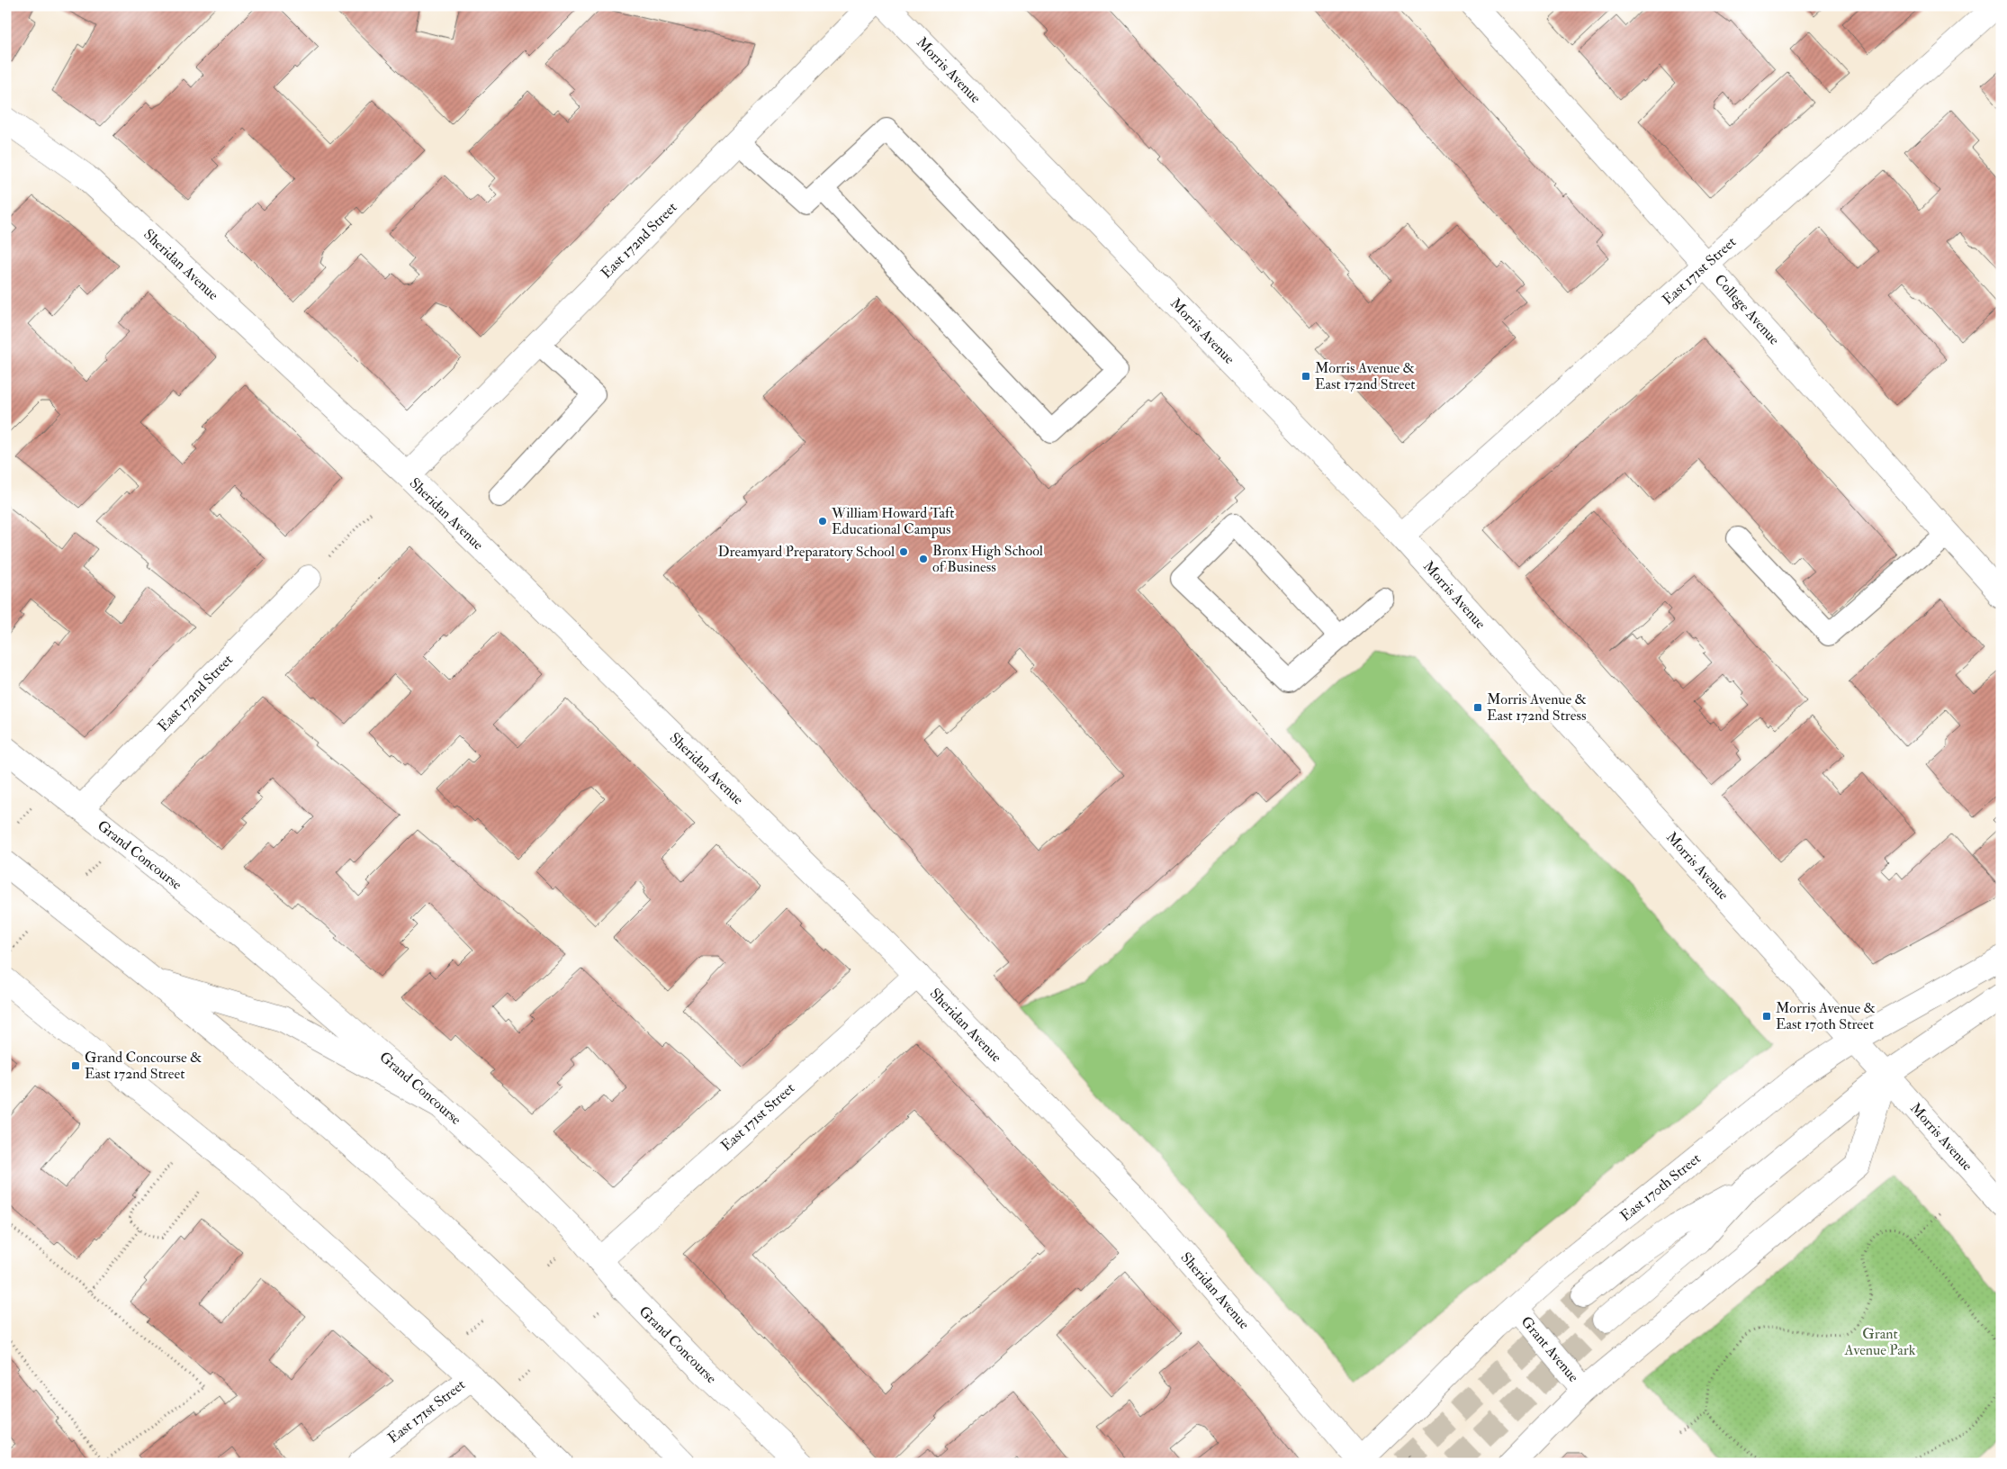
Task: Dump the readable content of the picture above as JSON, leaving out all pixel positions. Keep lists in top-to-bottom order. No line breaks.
{"streets":{"street":["Morris Avenue","East 172nd Street","Sheridan Avenue","East 171st Street","College Avenue","Grand Concourse","East 170th Street","Grant Avenue"]},"crossings":[["Morris Avenue","East 171st Street"],["Morris Avenue","East 170th Street"],["East 172nd Street","Sheridan Avenue"],["East 172nd Street","Grand Concourse"],["Sheridan Avenue","East 171st Street"],["Sheridan Avenue","East 170th Street"],["East 171st Street","College Avenue"],["East 171st Street","Grand Concourse"],["East 170th Street","Grant Avenue"]],"parks":["Grant Avenue Park"],"places":{"transit":["Morris Avenue & East 172nd Street","Morris Avenue & East 172nd Stress","Morris Avenue & East 170th Street","Grand Concourse & East 172nd Street"],"other":["William Howard Taft Educational Campus","Dreamyard Preparatory School","Bronx High School of Business"]}}
